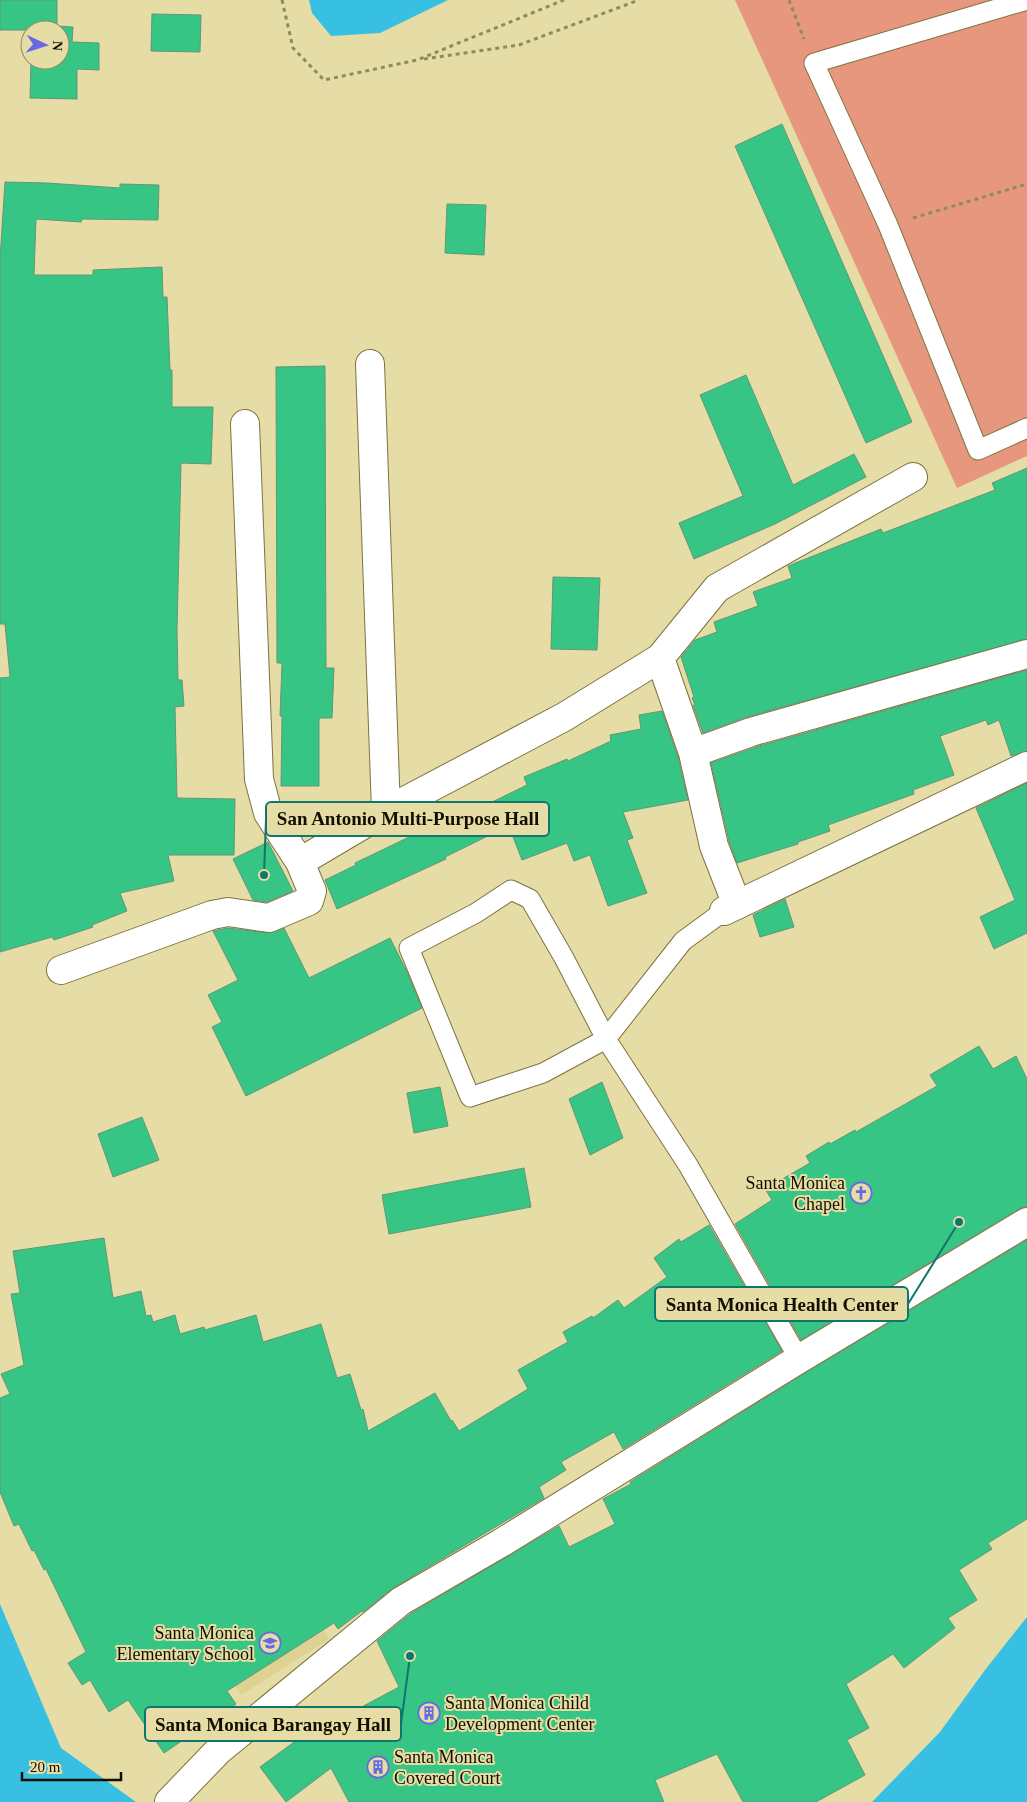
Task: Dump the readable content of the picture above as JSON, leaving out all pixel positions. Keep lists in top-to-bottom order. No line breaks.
{"places":{"other":["San Antonio Multi-Purpose Hall","Santa Monica Health Center","Santa Monica Barangay Hall"],"church":["Santa Monica Chapel"],"school or university":["Santa Monica Elementary School"],"building":["Santa Monica Child Development Center","Santa Monica Covered Court"]},"scale_bar":"20 m","north":"right"}
